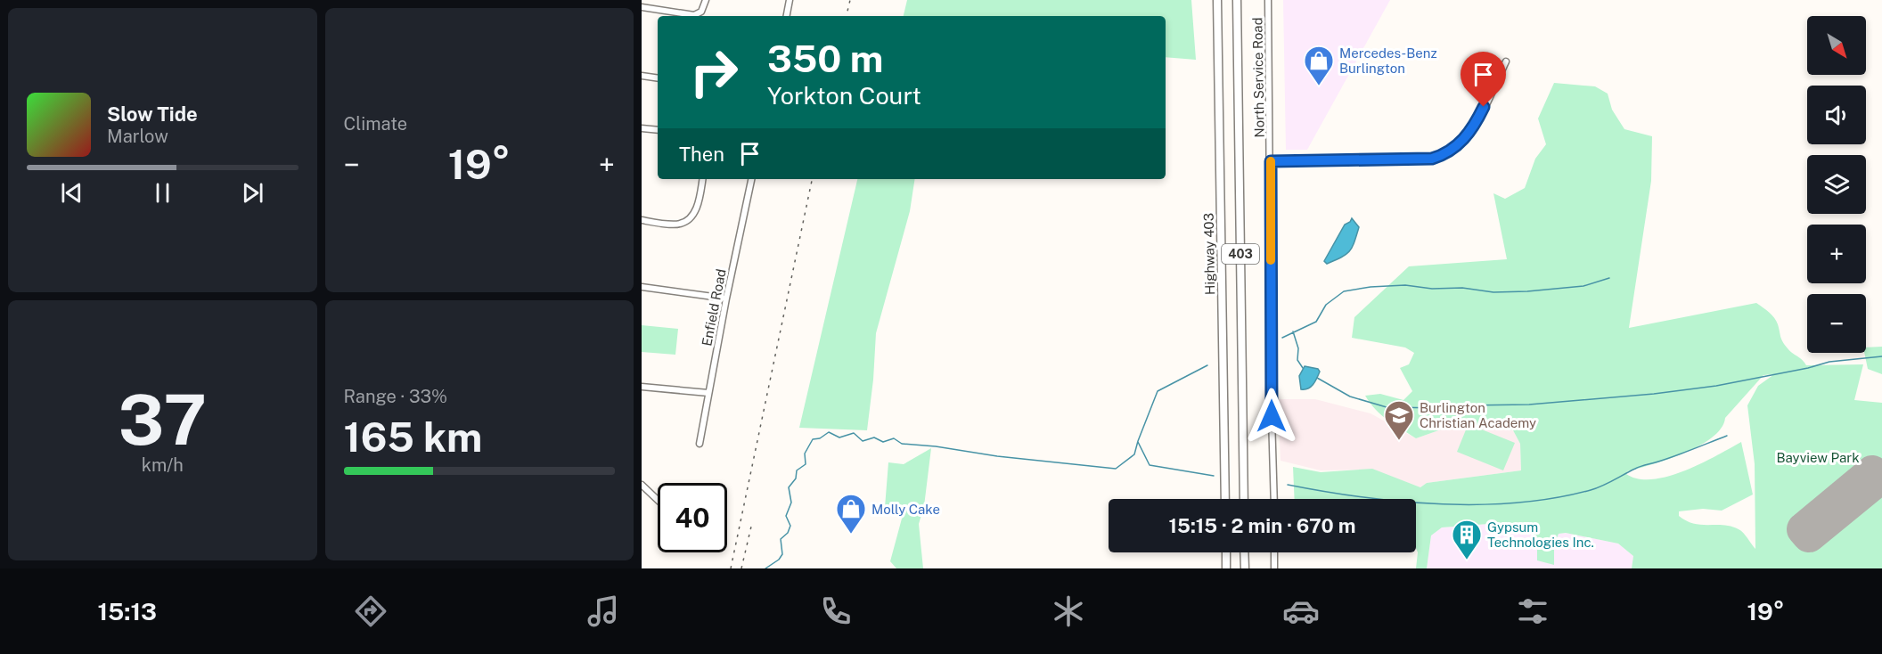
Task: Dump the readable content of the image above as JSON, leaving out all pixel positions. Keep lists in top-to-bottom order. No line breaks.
{"streets":{"highway":["Highway 403","403"],"street":["North Service Road","Enfield Road"]},"parks":["Bayview Park"],"places":{"shop":["Mercedes-Benz Burlington","Molly Cake"],"school or university":["Burlington Christian Academy"],"building":["Gypsum Technologies Inc."]},"north":"bottom right","page":{"tile":["Climate",["37","km/h"],["Range · 33%","165 km"]],"map_buttons":["+","−"],"turn":["350 m","Yorkton Court"],"song":["Slow Tide","Marlow"],"then":"Then","heat":["−","19°","+"],"limit":"40","trip":"15:15 · 2 min · 670 m","tabs":["15:13","19°"]}}
